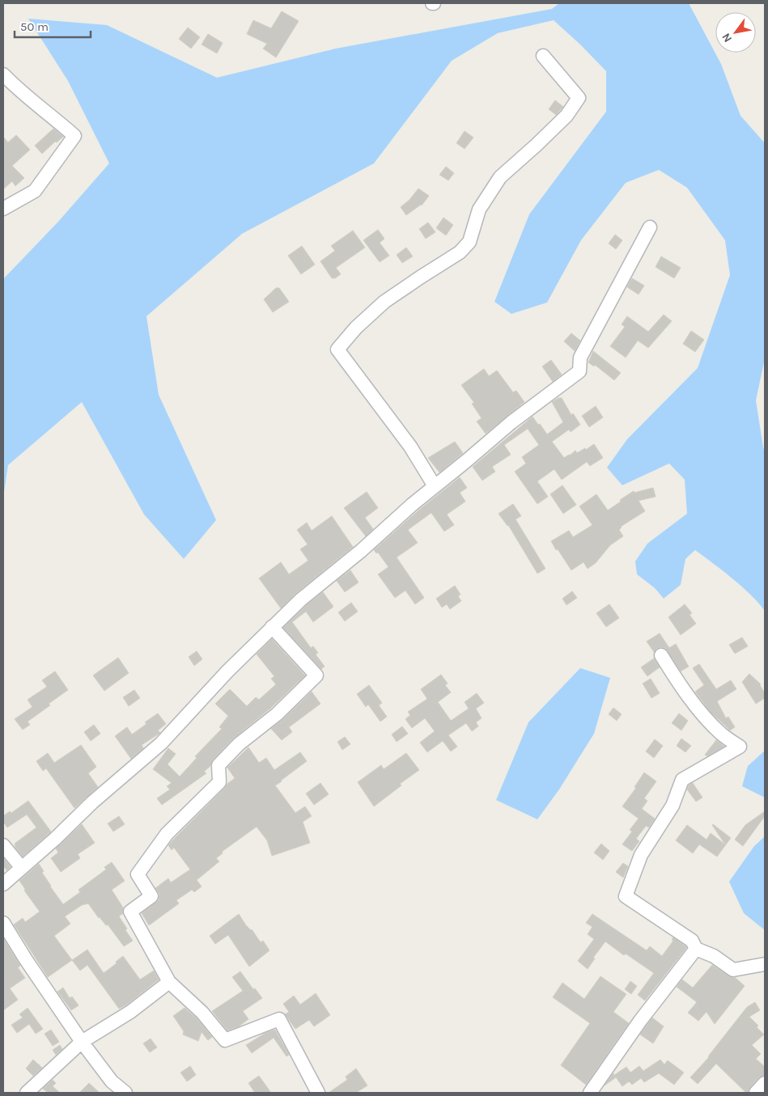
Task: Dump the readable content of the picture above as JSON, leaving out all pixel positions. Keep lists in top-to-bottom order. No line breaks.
{"scale_bar":"50 m","north":"bottom left"}
